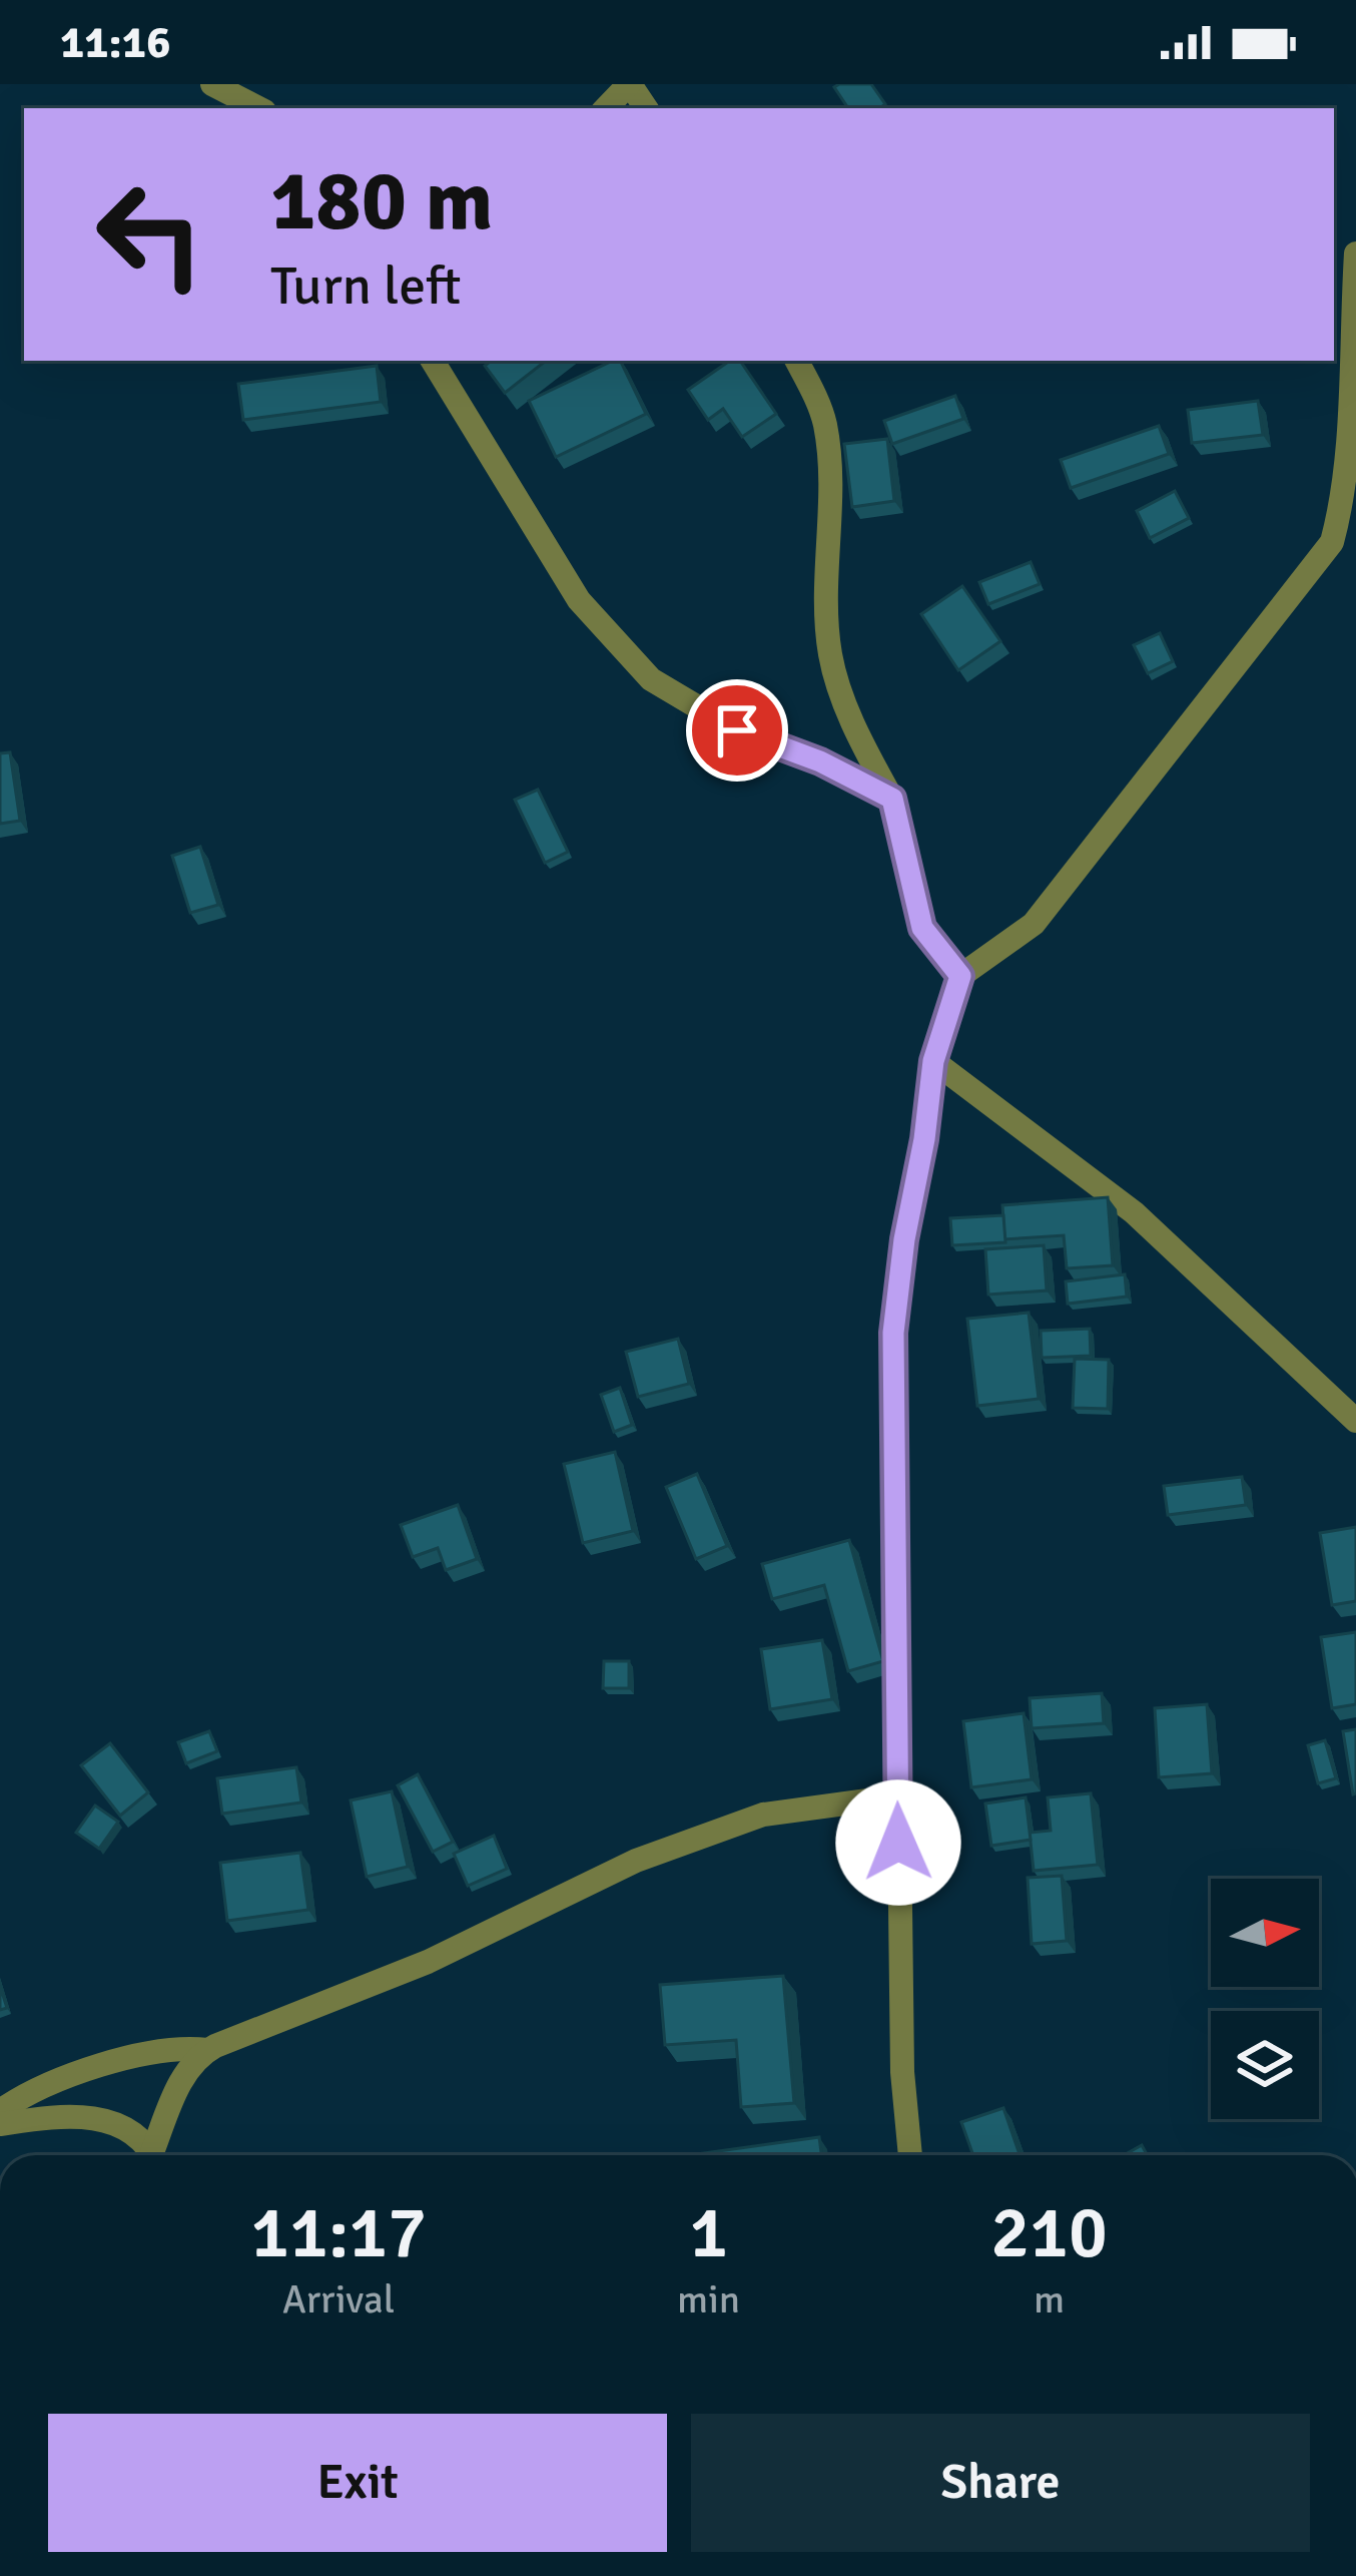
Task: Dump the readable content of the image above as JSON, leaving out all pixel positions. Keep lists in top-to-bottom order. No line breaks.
{"north":"right","page":{"status":"11:16","turn":["180 m","Turn left"],"eta":["11:17","Arrival","1","min","210","m"],"buttons":["Exit","Share"]}}
